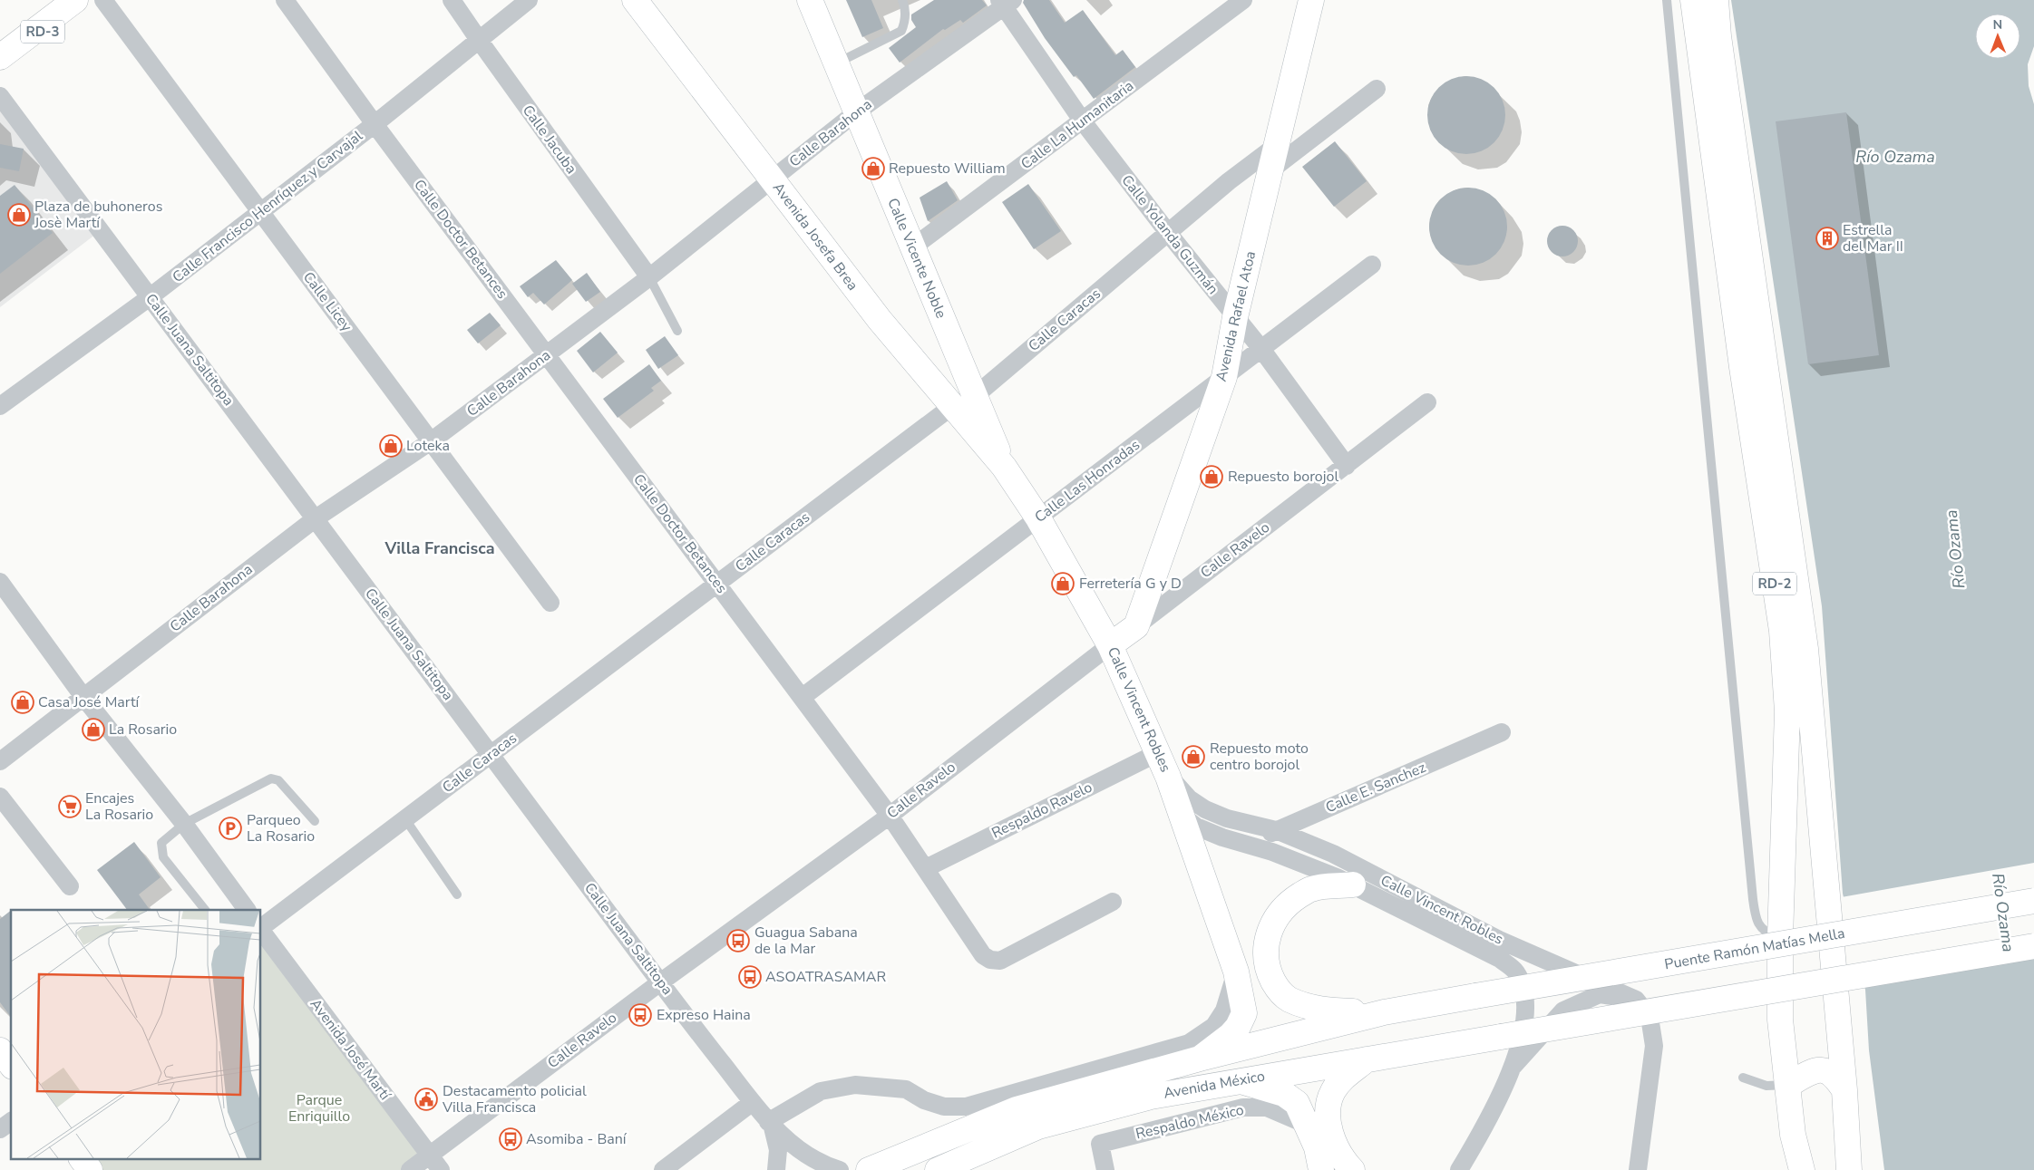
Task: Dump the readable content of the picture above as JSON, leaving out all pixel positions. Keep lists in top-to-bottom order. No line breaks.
{"streets":{"main road":["RD-3","Avenida Josefa Brea","Calle Vicente Noble","Avenida Rafael Atoa","Calle Ravelo","RD-2","Calle Vincent Robles","Puente Ramón Matías Mella","Avenida México"],"street":["Calle La Humanitaria","Calle Barahona","Calle Jacuba","Calle Francisco Henríquez y Carvajal","Calle Yolanda Guzmán","Calle Doctor Betances","Calle Licey","Calle Caracas","Calle Juana Saltitopa","Calle Las Honradas","Calle E. Sanchez","Respaldo Ravelo","Avenida José Martí","Respaldo México"]},"crossings":[["Calle La Humanitaria","Calle Yolanda Guzmán"],["Calle La Humanitaria","Calle Vicente Noble"],["Calle Barahona","Calle Jacuba"],["Calle Barahona","Calle Yolanda Guzmán"],["Calle Barahona","Avenida Josefa Brea"],["Calle Barahona","Calle Doctor Betances"],["Calle Barahona","Calle Vicente Noble"],["Calle Barahona","Calle Licey"],["Calle Barahona","Calle Juana Saltitopa"],["Calle Jacuba","Calle Francisco Henríquez y Carvajal"],["Calle Francisco Henríquez y Carvajal","Calle Doctor Betances"],["Calle Francisco Henríquez y Carvajal","Calle Licey"],["Calle Francisco Henríquez y Carvajal","Calle Juana Saltitopa"],["Calle Yolanda Guzmán","Avenida Rafael Atoa"],["Calle Yolanda Guzmán","Calle Caracas"],["Calle Yolanda Guzmán","Calle Las Honradas"],["Calle Yolanda Guzmán","Calle Ravelo"],["Avenida Josefa Brea","Calle Vicente Noble"],["Avenida Josefa Brea","Calle Caracas"],["Avenida Josefa Brea","Calle Vincent Robles"],["Calle Doctor Betances","Calle Caracas"],["Calle Doctor Betances","Calle Las Honradas"],["Calle Doctor Betances","Calle Ravelo"],["Calle Doctor Betances","Respaldo Ravelo"],["Calle Vicente Noble","Calle Caracas"],["Calle Vicente Noble","Calle Vincent Robles"],["Avenida Rafael Atoa","Calle Caracas"],["Avenida Rafael Atoa","Calle Las Honradas"],["Avenida Rafael Atoa","Calle Ravelo"],["Calle Caracas","Calle Juana Saltitopa"],["Calle Juana Saltitopa","Calle Ravelo"],["Calle Las Honradas","Calle Vincent Robles"],["Calle Ravelo","Calle Vincent Robles"],["Calle Ravelo","Avenida José Martí"],["Calle Vincent Robles","Calle E. Sanchez"],["Calle Vincent Robles","Respaldo Ravelo"],["Calle Vincent Robles","Avenida México"],["Puente Ramón Matías Mella","Avenida México"]],"districts":["Villa Francisca"],"water":["Río Ozama"],"parks":["Parque Enriquillo"],"places":{"shop":["Repuesto William","Plaza de buhoneros Josè Martí","Loteka","Repuesto borojol","Ferretería G y D","Casa José Martí","La Rosario","Repuesto moto centro borojol"],"building":["Estrella del Mar II"],"supermarket":["Encajes La Rosario"],"parking":["Parqueo La Rosario"],"bus stop":["Guagua Sabana de la Mar","ASOATRASAMAR","Expreso Haina","Asomiba - Baní"],"public building":["Destacamento policial Villa Francisca"]},"north":"top"}
